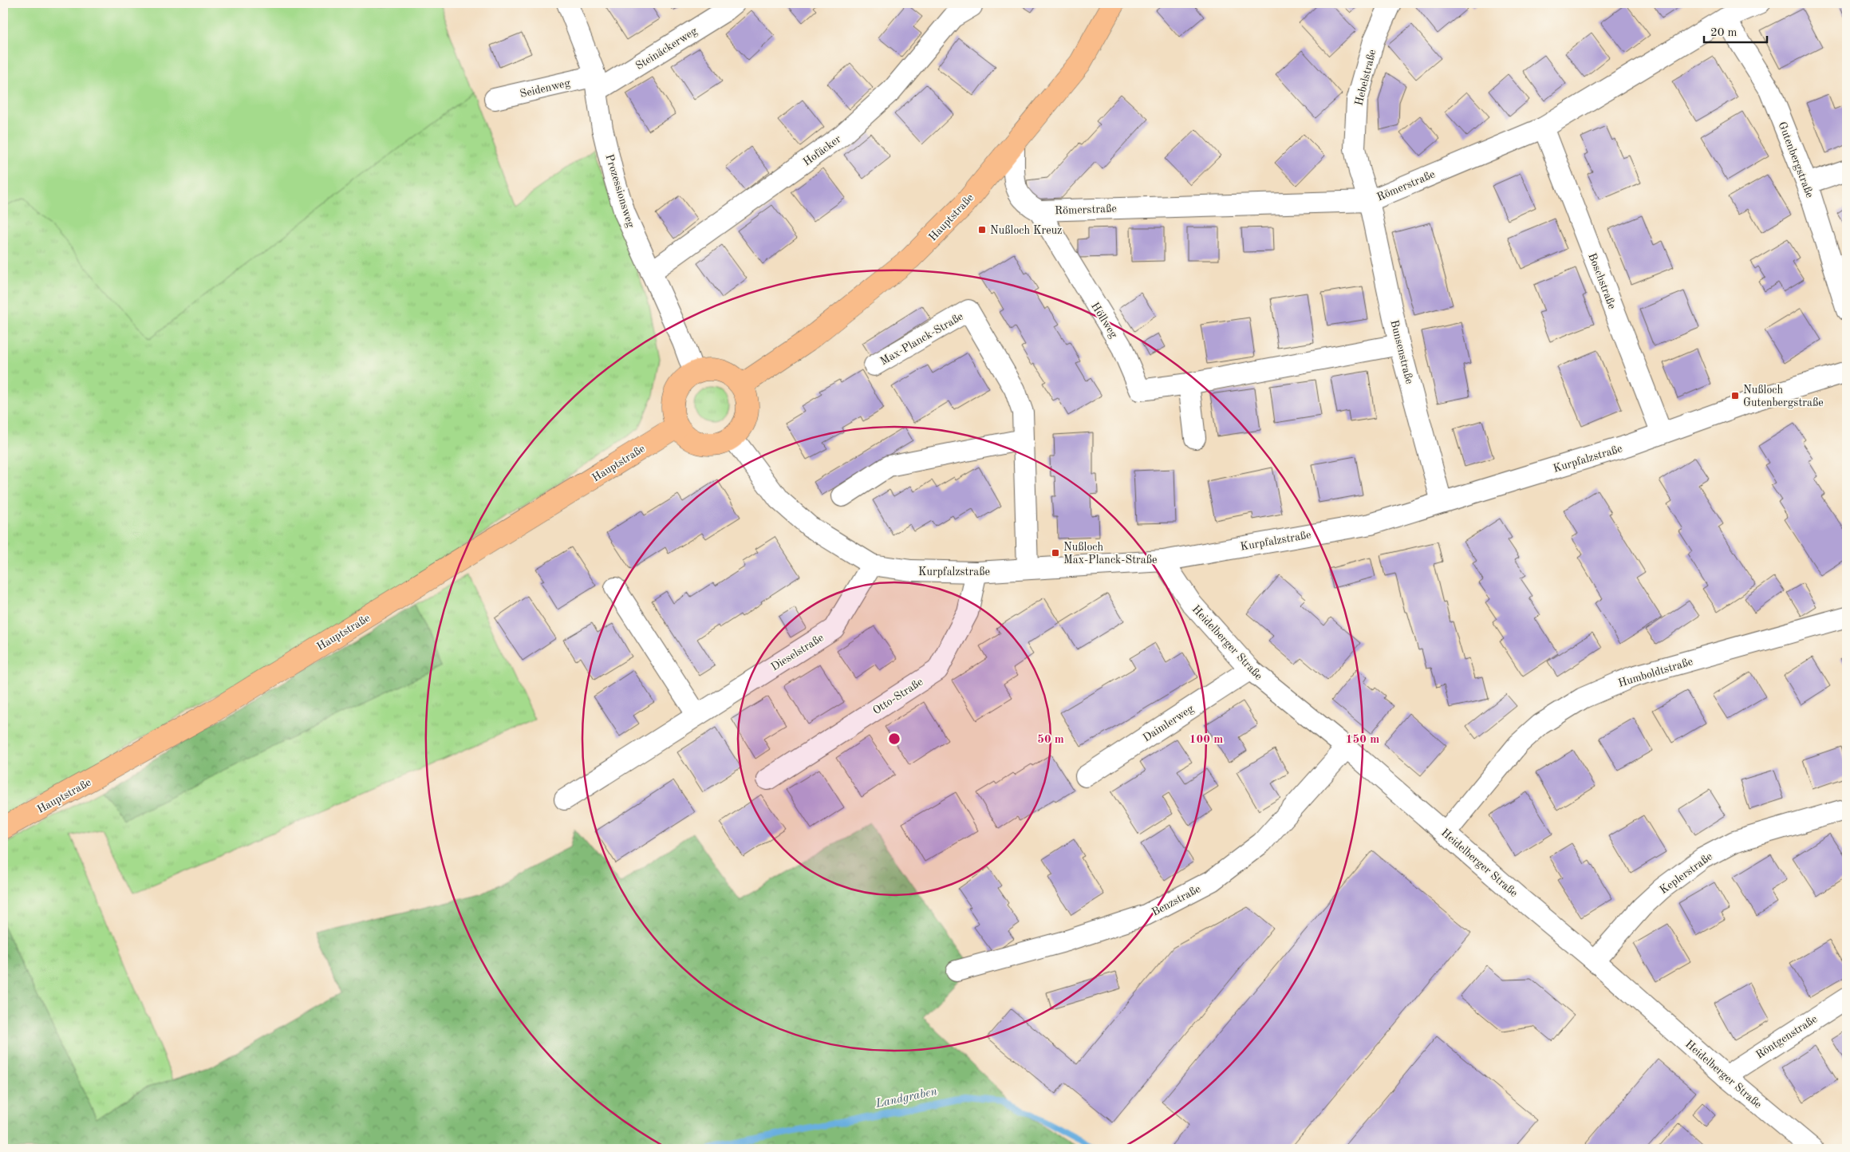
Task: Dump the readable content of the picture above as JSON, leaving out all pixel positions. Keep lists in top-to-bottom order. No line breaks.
{"streets":{"main road":["Hauptstraße"],"street":["Steinäckerweg","Hebelstraße","Seidenweg","Hofäcker","Gutenbergstraße","Römerstraße","Prozessionsweg","Boschstraße","Höllweg","Max-Planck-Straße","Bunsenstraße","Kurpfalzstraße","Heidelberger Straße","Dieselstraße","Humboldtstraße","Otto-Straße","Daimlerweg","Keplerstraße","Benzstraße","Röntgenstraße"]},"crossings":[["Steinäckerweg","Seidenweg"],["Steinäckerweg","Prozessionsweg"],["Hebelstraße","Römerstraße"],["Hebelstraße","Bunsenstraße"],["Seidenweg","Prozessionsweg"],["Hofäcker","Prozessionsweg"],["Gutenbergstraße","Römerstraße"],["Römerstraße","Hauptstraße"],["Römerstraße","Boschstraße"],["Römerstraße","Höllweg"],["Römerstraße","Bunsenstraße"],["Prozessionsweg","Hauptstraße"],["Prozessionsweg","Kurpfalzstraße"],["Hauptstraße","Kurpfalzstraße"],["Boschstraße","Kurpfalzstraße"],["Höllweg","Bunsenstraße"],["Max-Planck-Straße","Kurpfalzstraße"],["Bunsenstraße","Kurpfalzstraße"],["Kurpfalzstraße","Heidelberger Straße"],["Kurpfalzstraße","Dieselstraße"],["Kurpfalzstraße","Otto-Straße"],["Heidelberger Straße","Humboldtstraße"],["Heidelberger Straße","Daimlerweg"],["Heidelberger Straße","Keplerstraße"],["Heidelberger Straße","Benzstraße"],["Heidelberger Straße","Röntgenstraße"]],"water":["Landgraben"],"places":{"transit":["Nußloch Kreuz","Nußloch Gutenbergstraße","Nußloch Max-Planck-Straße"]},"scale_bar":"20 m","rings":["50 m","100 m","150 m"]}
